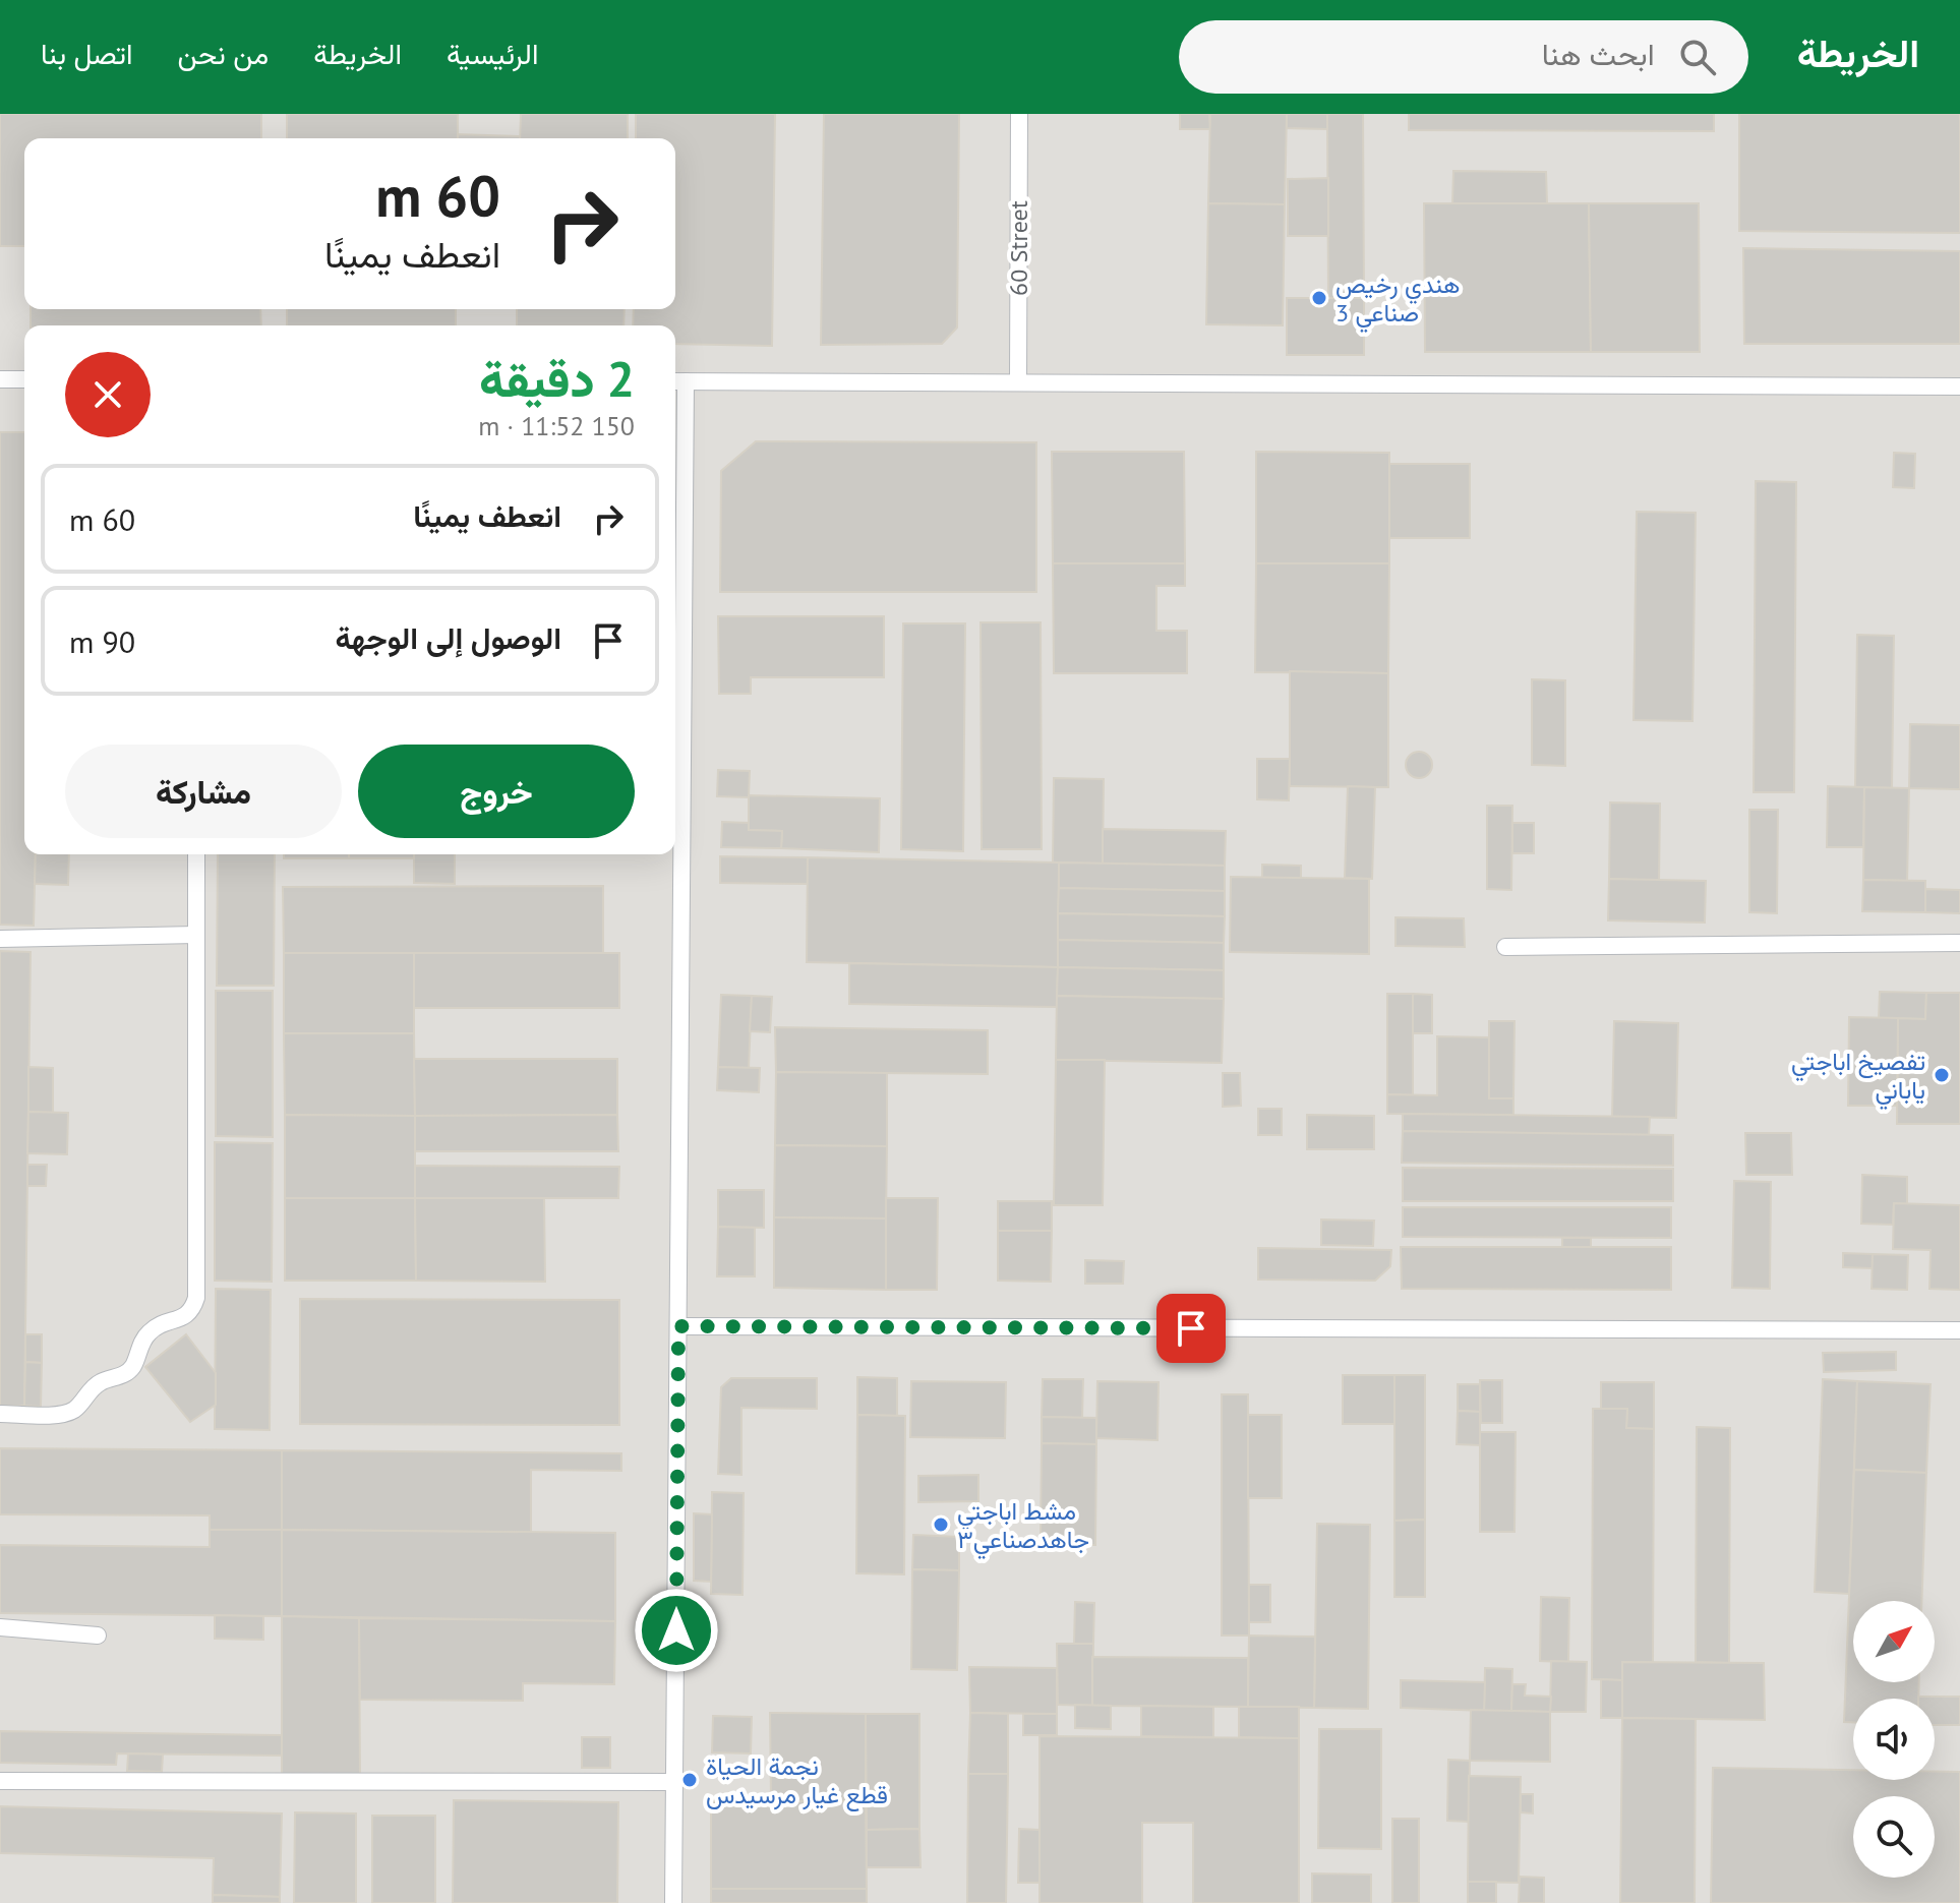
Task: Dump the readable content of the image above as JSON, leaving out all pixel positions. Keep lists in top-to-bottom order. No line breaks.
{"streets":{"lane":["60 Street"]},"places":["هندي رخيص صناعي 3","تفصيخ اباجتي ياباني","مشط اباجتي جاهدصناعي٣","نجمة الحياة قطع غيار مرسيدس"],"north":"top right","page":{"header":"الخريطة","search":"ابحث هنا","nav":["الرئيسية","الخريطة","من نحن","اتصل بنا"],"turn":["60 m","انعطف يمينًا"],"heading":["2 دقيقة","150 m · 11:52"],"list":[{"name":"انعطف يمينًا","value":"60 m"},{"name":"الوصول إلى الوجهة","value":"90 m"}],"buttons":["خروج","مشاركة"]}}
